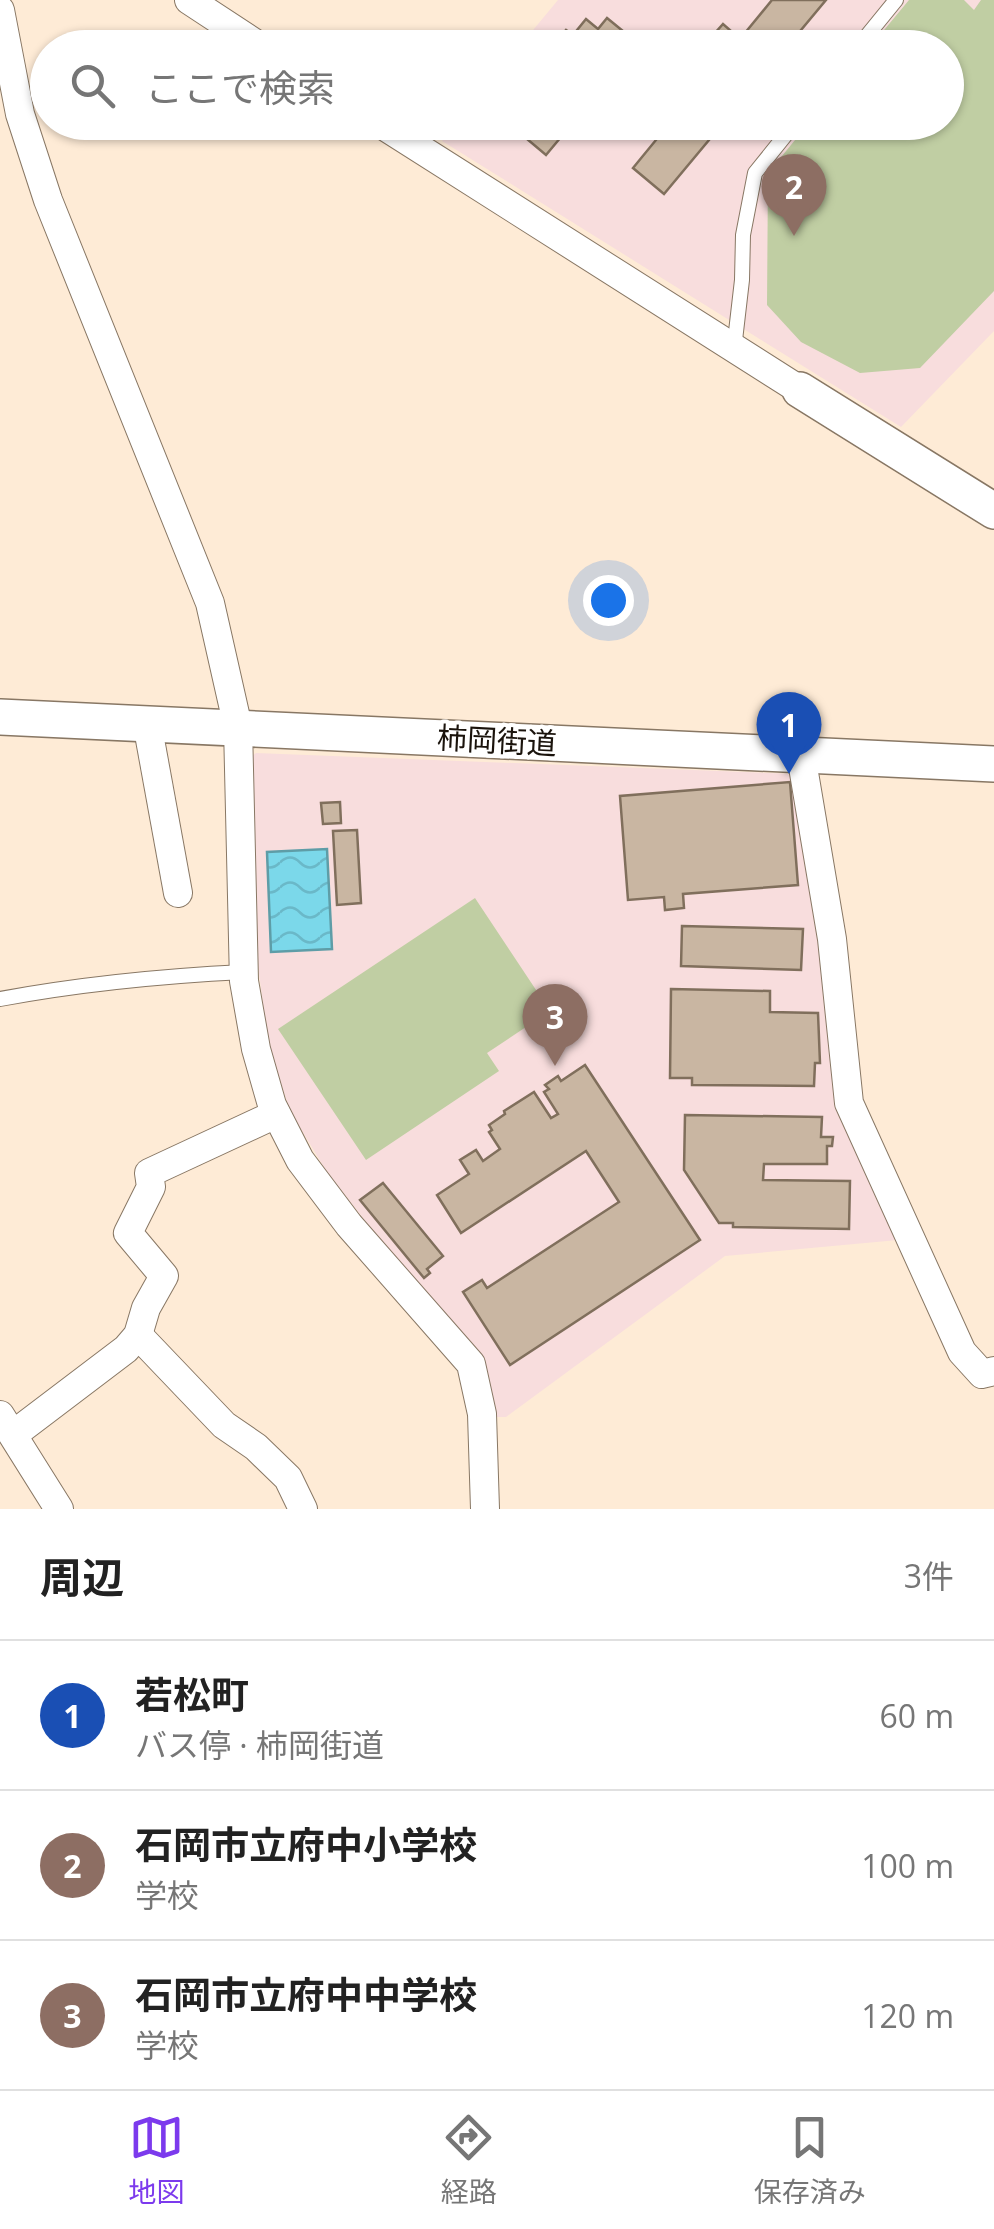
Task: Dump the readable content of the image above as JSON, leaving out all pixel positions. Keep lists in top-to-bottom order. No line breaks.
{"streets":{"street":["柿岡街道"]},"page":{"search":"ここで検索","pins":["2","1","3"],"heading":["周辺","3件"],"list":[{"mark":"1","name":"若松町","note":"バス停 · 柿岡街道","value":"60 m"},{"mark":"2","name":"石岡市立府中小学校","note":"学校","value":"100 m"},{"mark":"3","name":"石岡市立府中中学校","note":"学校","value":"120 m"}],"nav":["地図","経路","保存済み"]}}
